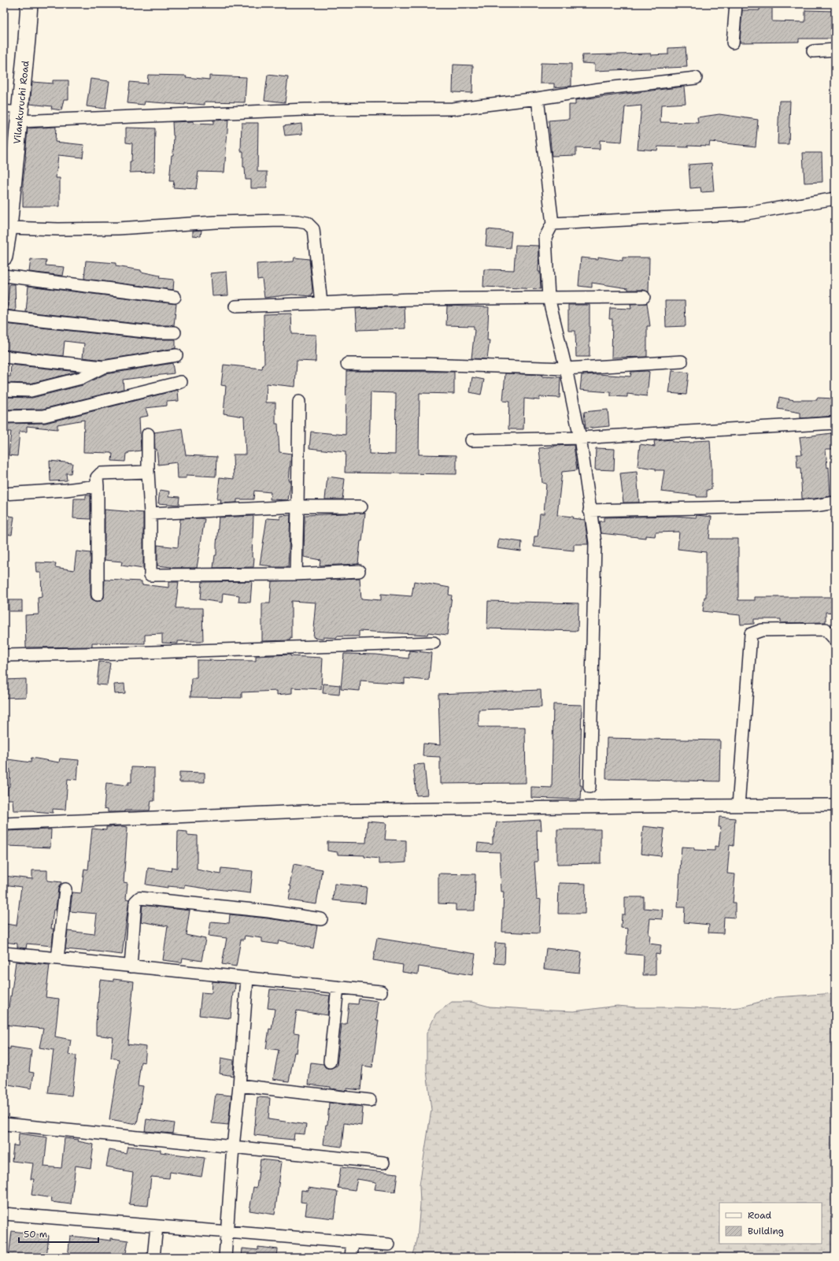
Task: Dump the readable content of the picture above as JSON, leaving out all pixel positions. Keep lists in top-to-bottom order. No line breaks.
{"streets":{"main road":["Vilankuruchi Road"]},"legend":["Road","Building"],"scale_bar":"50 m"}
